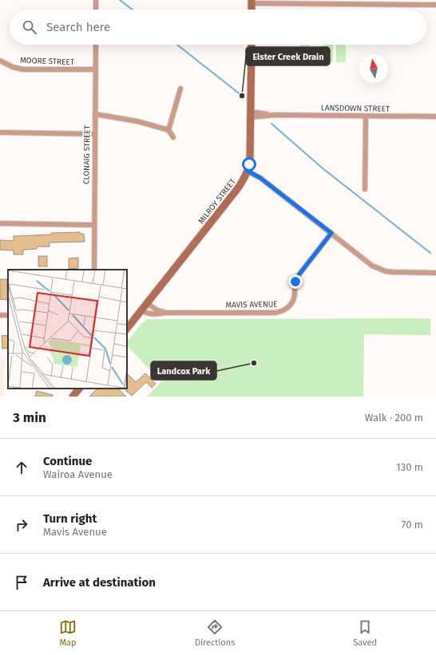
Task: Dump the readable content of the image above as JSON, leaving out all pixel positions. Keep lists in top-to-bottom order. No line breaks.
{"streets":{"street":["MOORE STREET","LANSDOWN STREET","CLONAIG STREET","MILROY STREET","MAVIS AVENUE"]},"crossings":[["MOORE STREET","CLONAIG STREET"],["LANSDOWN STREET","MILROY STREET"],["MILROY STREET","MAVIS AVENUE"]],"places":["Elster Creek Drain","Landcox Park"],"north":"top","page":{"search":"Search here","heading":["3 min","Walk · 200 m"],"list":[["Continue","Wairoa Avenue","130 m"],["Turn right","Mavis Avenue","70 m"],"Arrive at destination"],"nav":["Map","Directions","Saved"]}}
